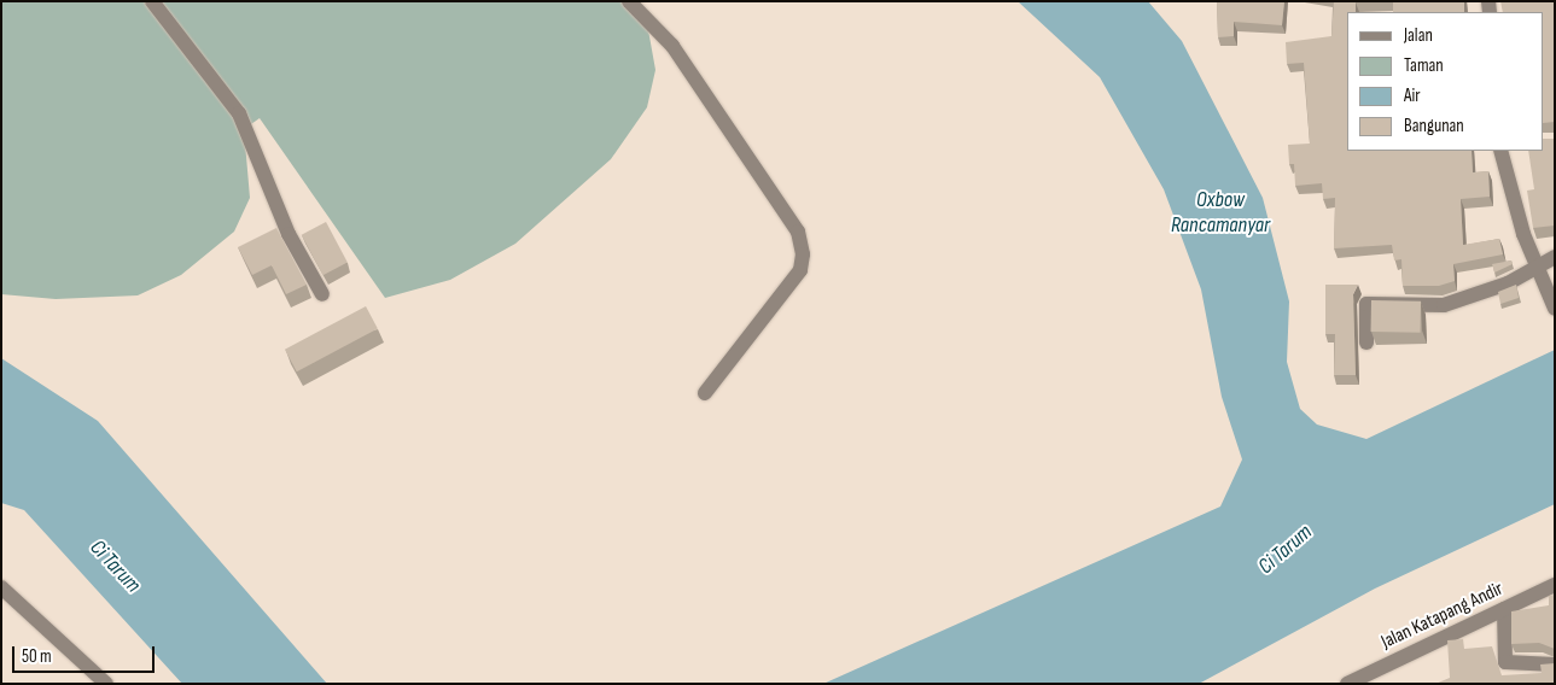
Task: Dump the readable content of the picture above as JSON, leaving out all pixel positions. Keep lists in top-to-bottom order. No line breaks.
{"streets":{"street":["Jalan Katapang Andir"]},"water":["Oxbow Rancamanyar","Ci Tarum"],"legend":["Jalan","Taman","Air","Bangunan"],"scale_bar":"50 m"}
